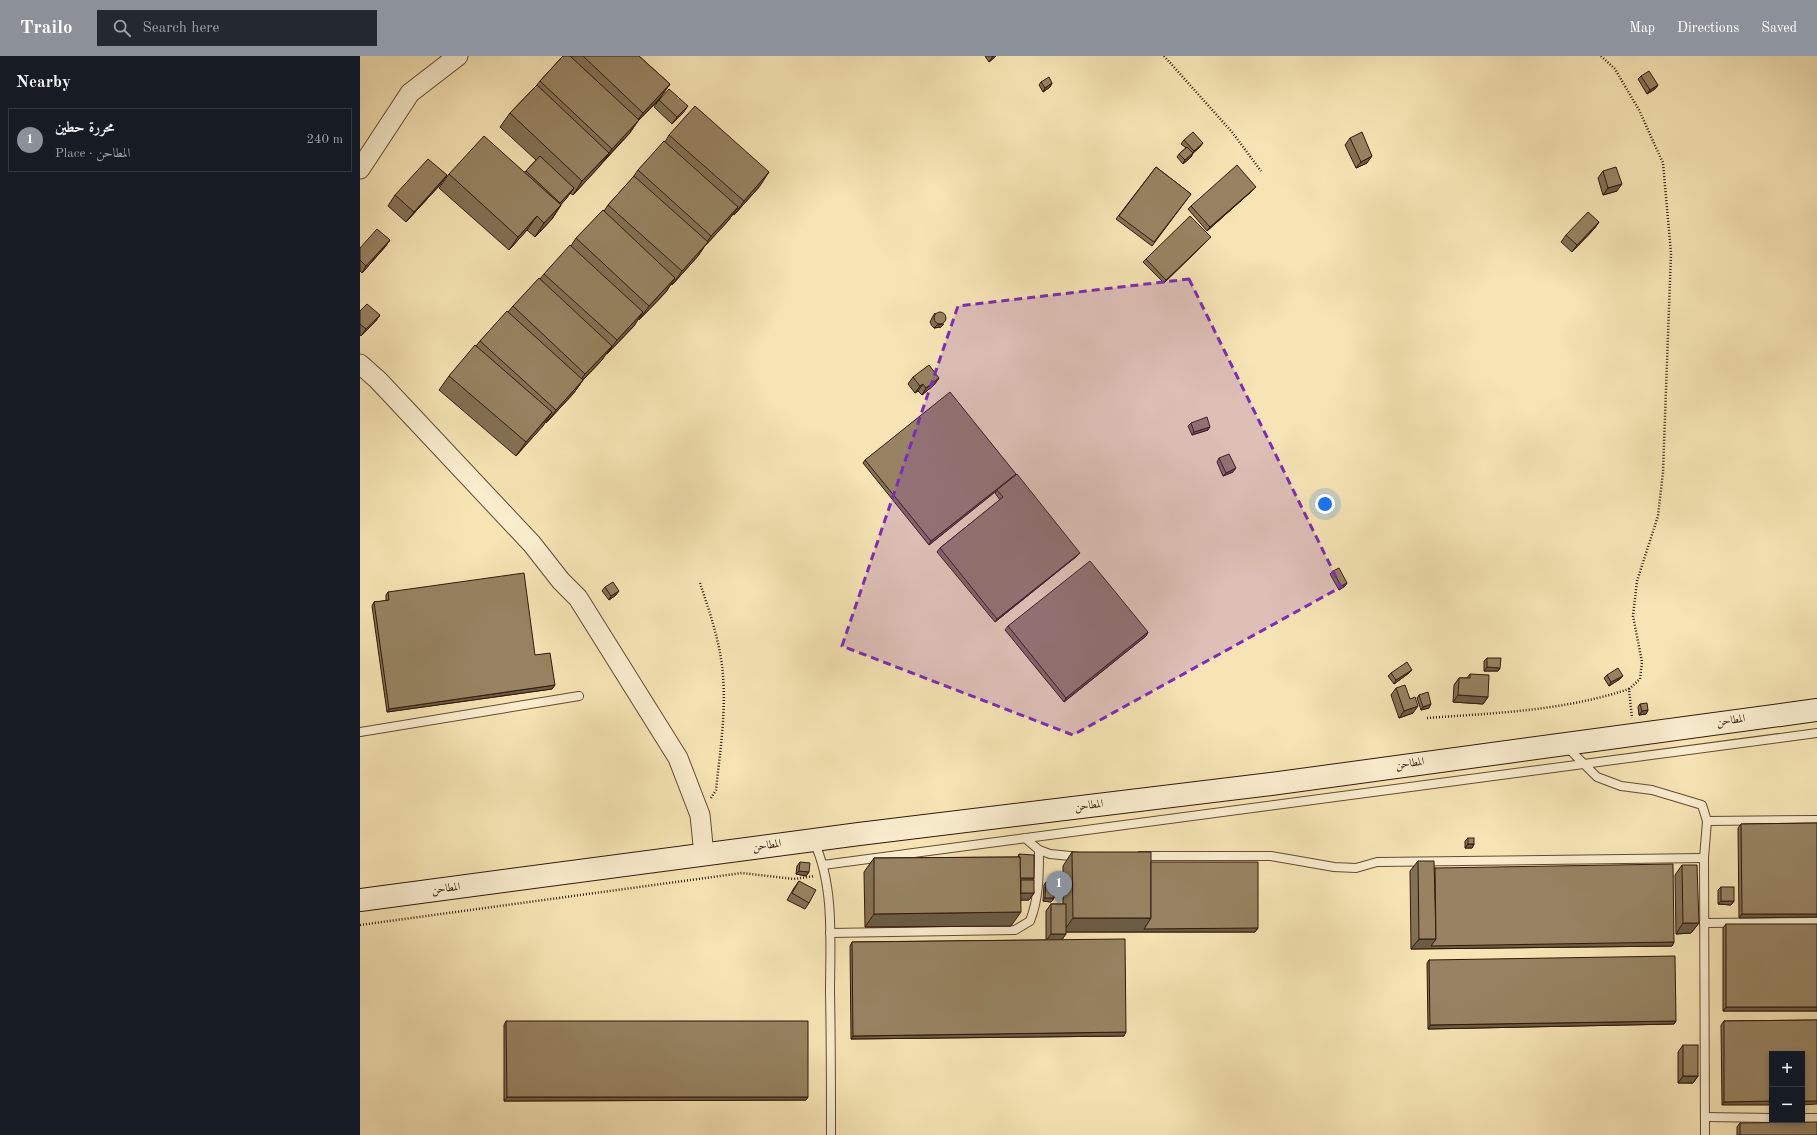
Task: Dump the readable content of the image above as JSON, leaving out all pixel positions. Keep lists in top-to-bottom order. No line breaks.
{"streets":{"main road":["المطاحن"]},"page":{"header":"Trailo","search":"Search here","nav":["Map","Directions","Saved"],"heading":"Nearby","list":[{"mark":"1","name":"محررة حطين","note":"Place · المطاحن","value":"240 m"}],"pins":"1","map_buttons":["+","−"]}}
